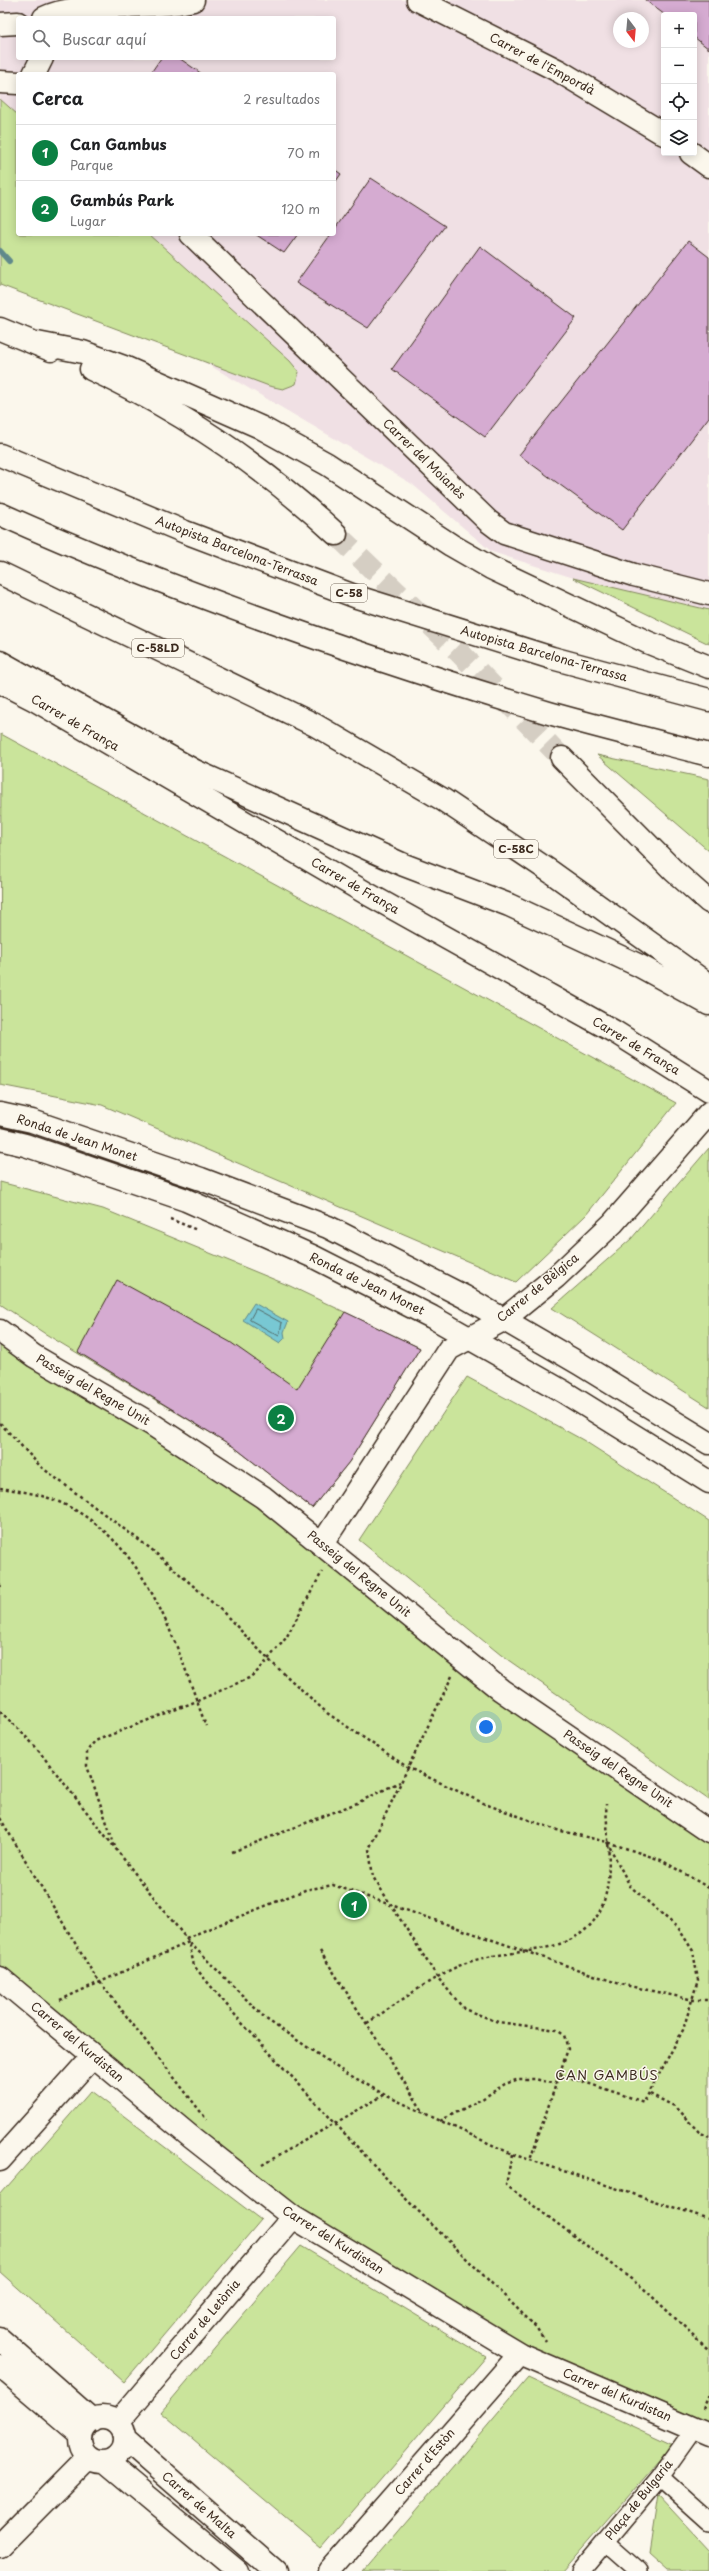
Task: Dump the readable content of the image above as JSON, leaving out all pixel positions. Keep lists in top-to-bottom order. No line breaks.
{"streets":{"main road":["Carrer de l'Empordà","Carrer del Moianès","Autopista Barcelona-Terrassa","C-58","C-58LD","Carrer de França","C-58C","Ronda de Jean Monet","Carrer de Bèlgica","Passeig del Regne Unit","Carrer del Kurdistan","Carrer de Letònia","Carrer d'Estòn","Carrer de Malta"],"street":["Plaça de Bulgaria"]},"crossings":[["C-58LD","C-58C"],["Ronda de Jean Monet","Carrer de Bèlgica"],["Carrer de Bèlgica","Passeig del Regne Unit"],["Carrer del Kurdistan","Carrer de Letònia"],["Carrer del Kurdistan","Carrer d'Estòn"],["Carrer del Kurdistan","Plaça de Bulgaria"],["Carrer de Letònia","Carrer de Malta"]],"districts":["CAN GAMBÚS"],"north":"bottom","page":{"map_buttons":["+","−"],"search":"Buscar aquí","heading":["Cerca","2 resultados"],"list":[{"mark":"1","name":"Can Gambus","note":"Parque","value":"70 m"},{"mark":"2","name":"Gambús Park","note":"Lugar","value":"120 m"}],"pins":["2","1"]}}
